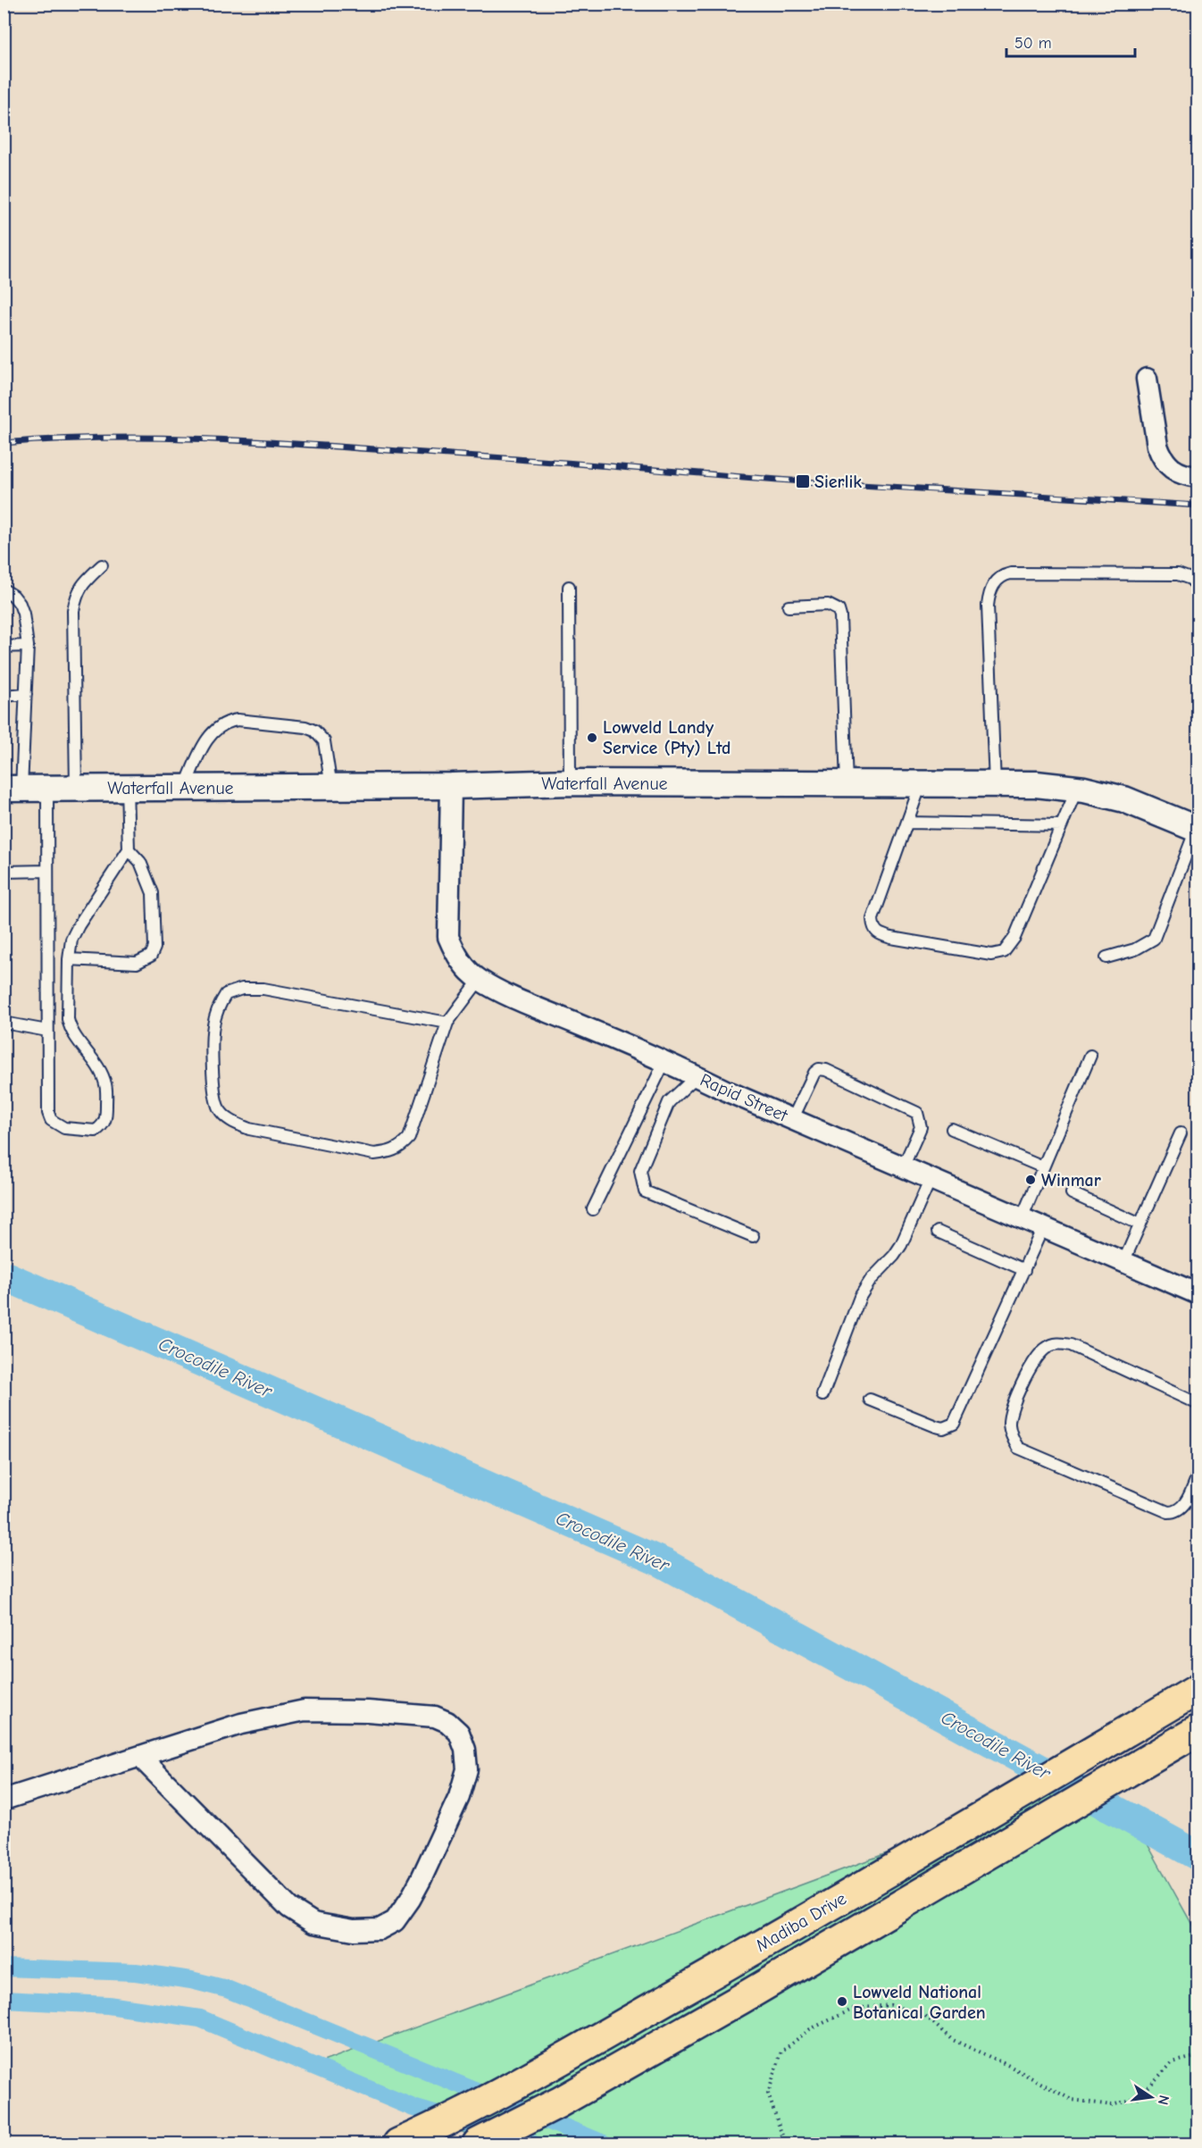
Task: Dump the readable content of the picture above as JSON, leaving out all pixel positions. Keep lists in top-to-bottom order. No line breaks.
{"streets":{"main road":["Madiba Drive"],"street":["Waterfall Avenue","Rapid Street"]},"crossings":[["Waterfall Avenue","Rapid Street"]],"water":["Crocodile River"],"places":{"transit":["Sierlik"],"other":["Lowveld Landy Service (Pty) Ltd","Winmar","Lowveld National Botanical Garden"]},"scale_bar":"50 m","north":"right"}
